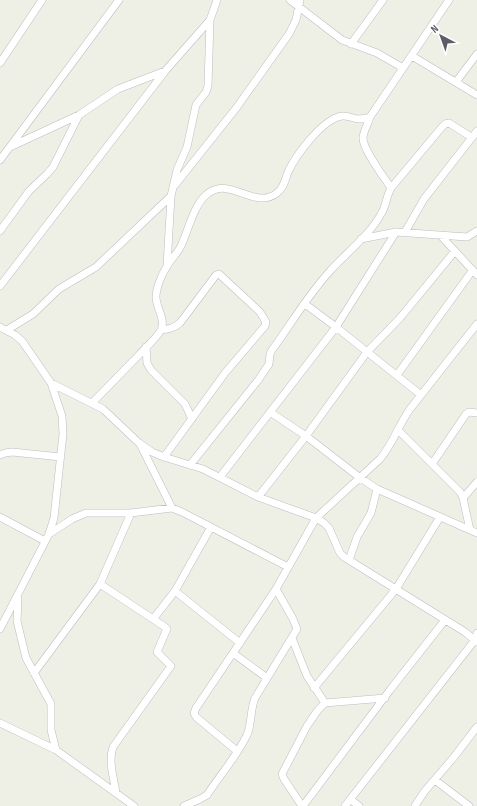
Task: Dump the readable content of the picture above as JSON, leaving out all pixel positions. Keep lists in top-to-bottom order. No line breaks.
{"north":"top left"}
